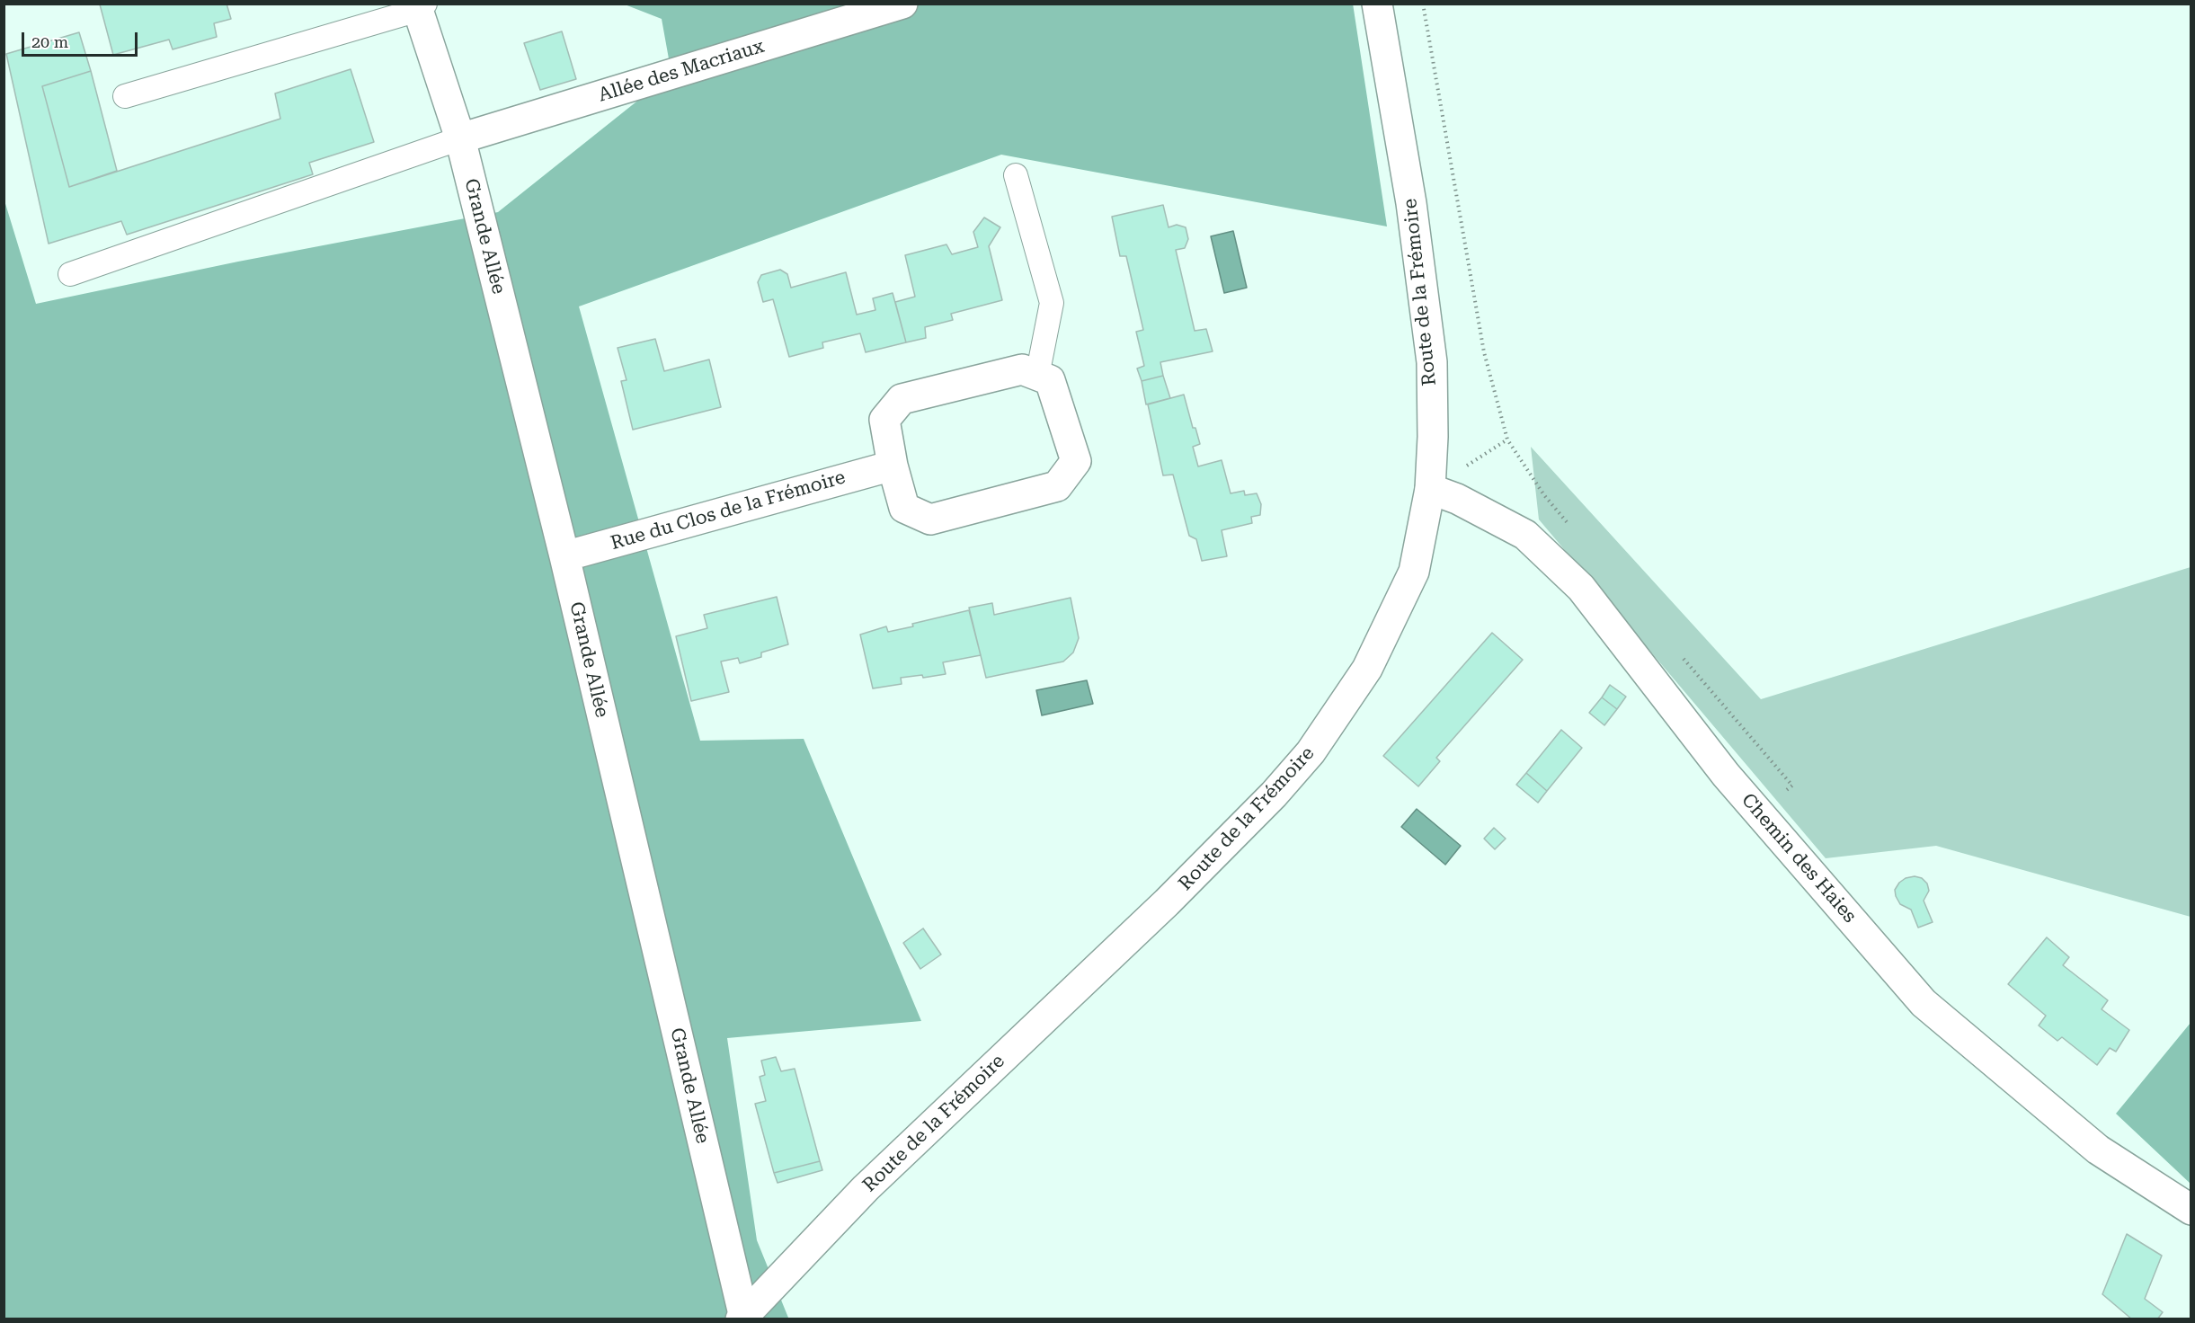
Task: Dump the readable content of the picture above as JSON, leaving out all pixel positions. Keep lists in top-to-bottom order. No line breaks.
{"streets":{"street":["Allée des Macriaux","Grande Allée","Route de la Frémoire","Rue du Clos de la Frémoire","Chemin des Haies"]},"crossings":[["Allée des Macriaux","Grande Allée"],["Grande Allée","Route de la Frémoire"],["Grande Allée","Rue du Clos de la Frémoire"],["Route de la Frémoire","Chemin des Haies"]],"scale_bar":"20 m"}
